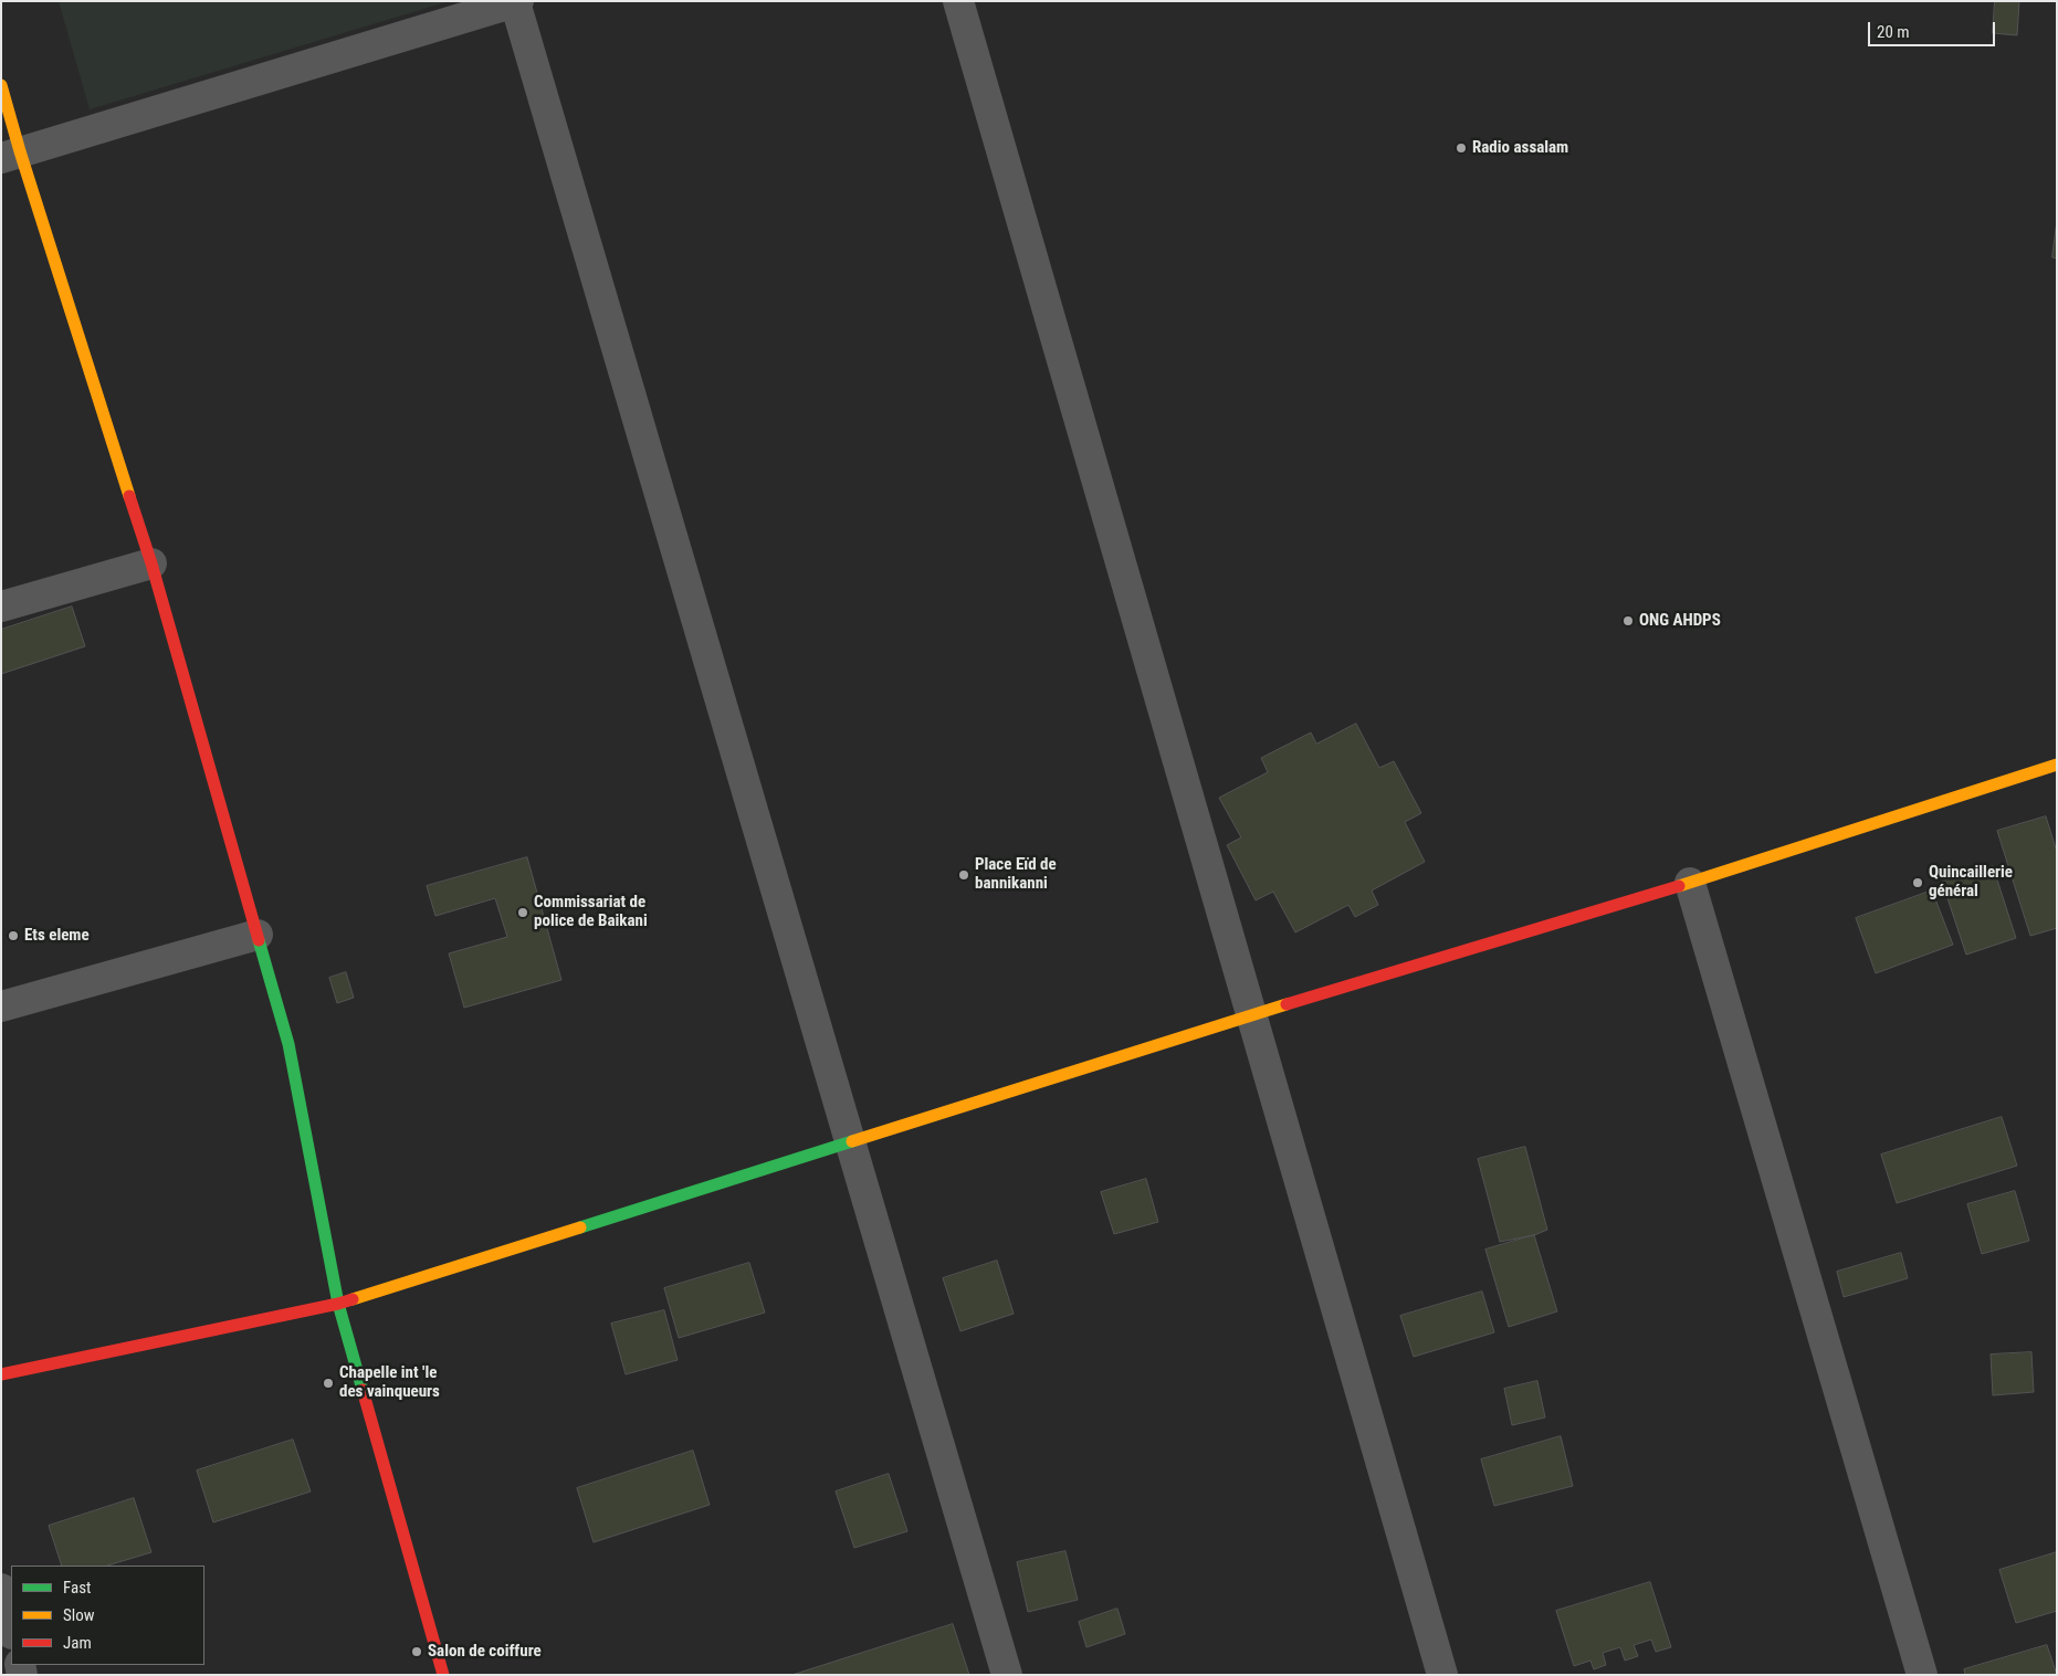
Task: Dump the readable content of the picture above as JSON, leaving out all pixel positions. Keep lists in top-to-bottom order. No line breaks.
{"places":["Radio assalam","ONG AHDPS","Place Eïd de bannikanni","Quincaillerie général","Commissariat de police de Baikani","Ets eleme","Chapelle int 'le des vainqueurs","Salon de coiffure"],"legend":["Fast","Slow","Jam"],"scale_bar":"20 m"}
